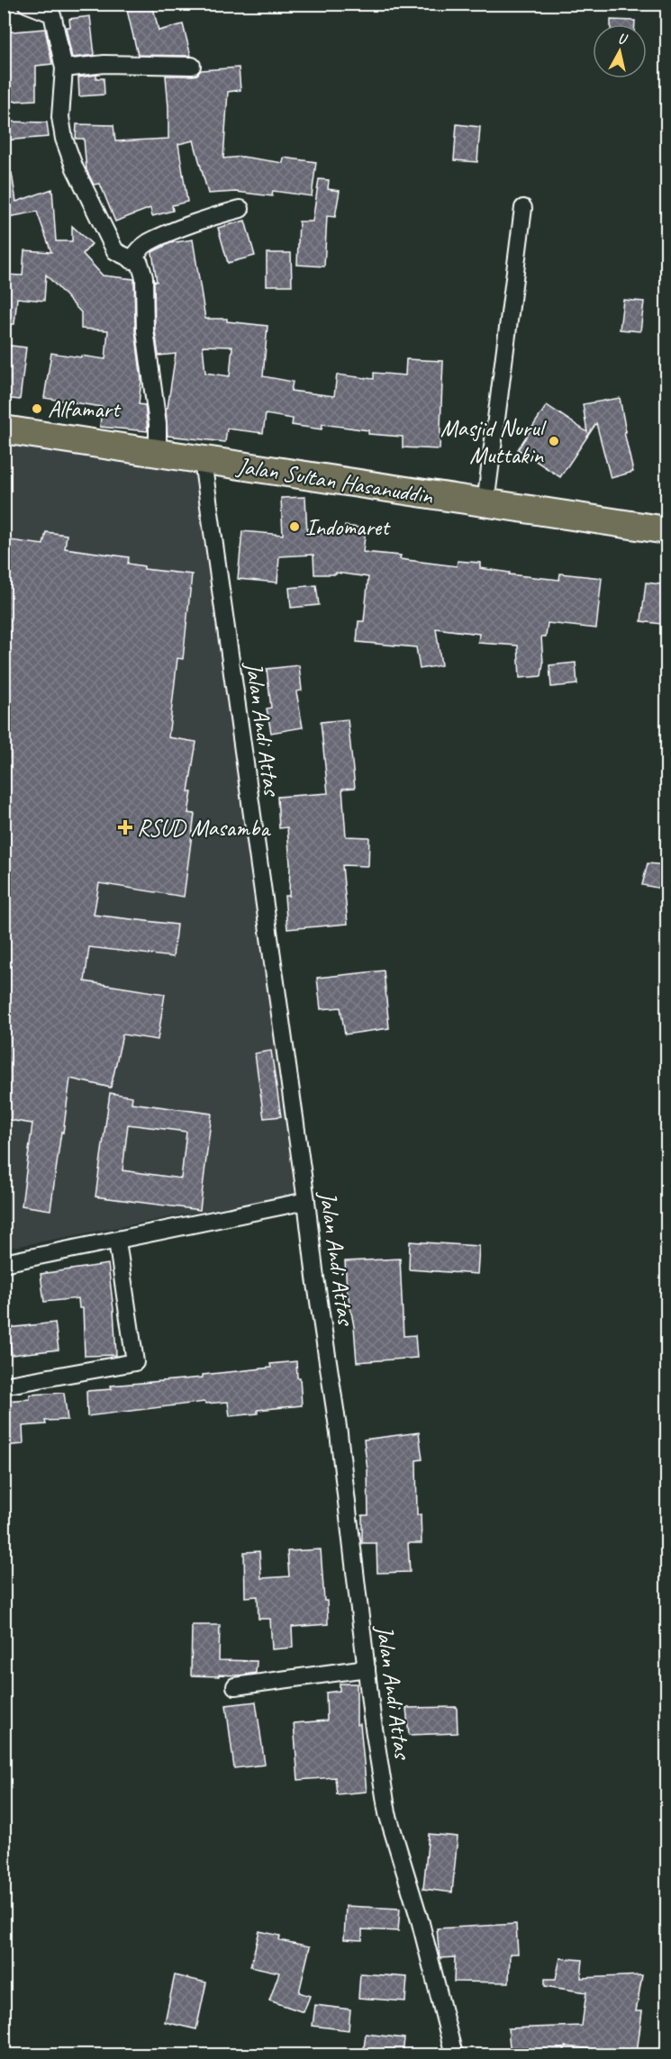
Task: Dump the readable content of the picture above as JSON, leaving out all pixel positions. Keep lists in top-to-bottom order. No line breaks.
{"streets":{"highway":["Jalan Sultan Hasanuddin"],"street":["Jalan Andi Attas"]},"crossings":[["Jalan Sultan Hasanuddin","Jalan Andi Attas"]],"places":{"other":["Alfamart","Masjid Nurul Muttakin","Indomaret"],"health":["RSUD Masamba"]},"north":"top"}
